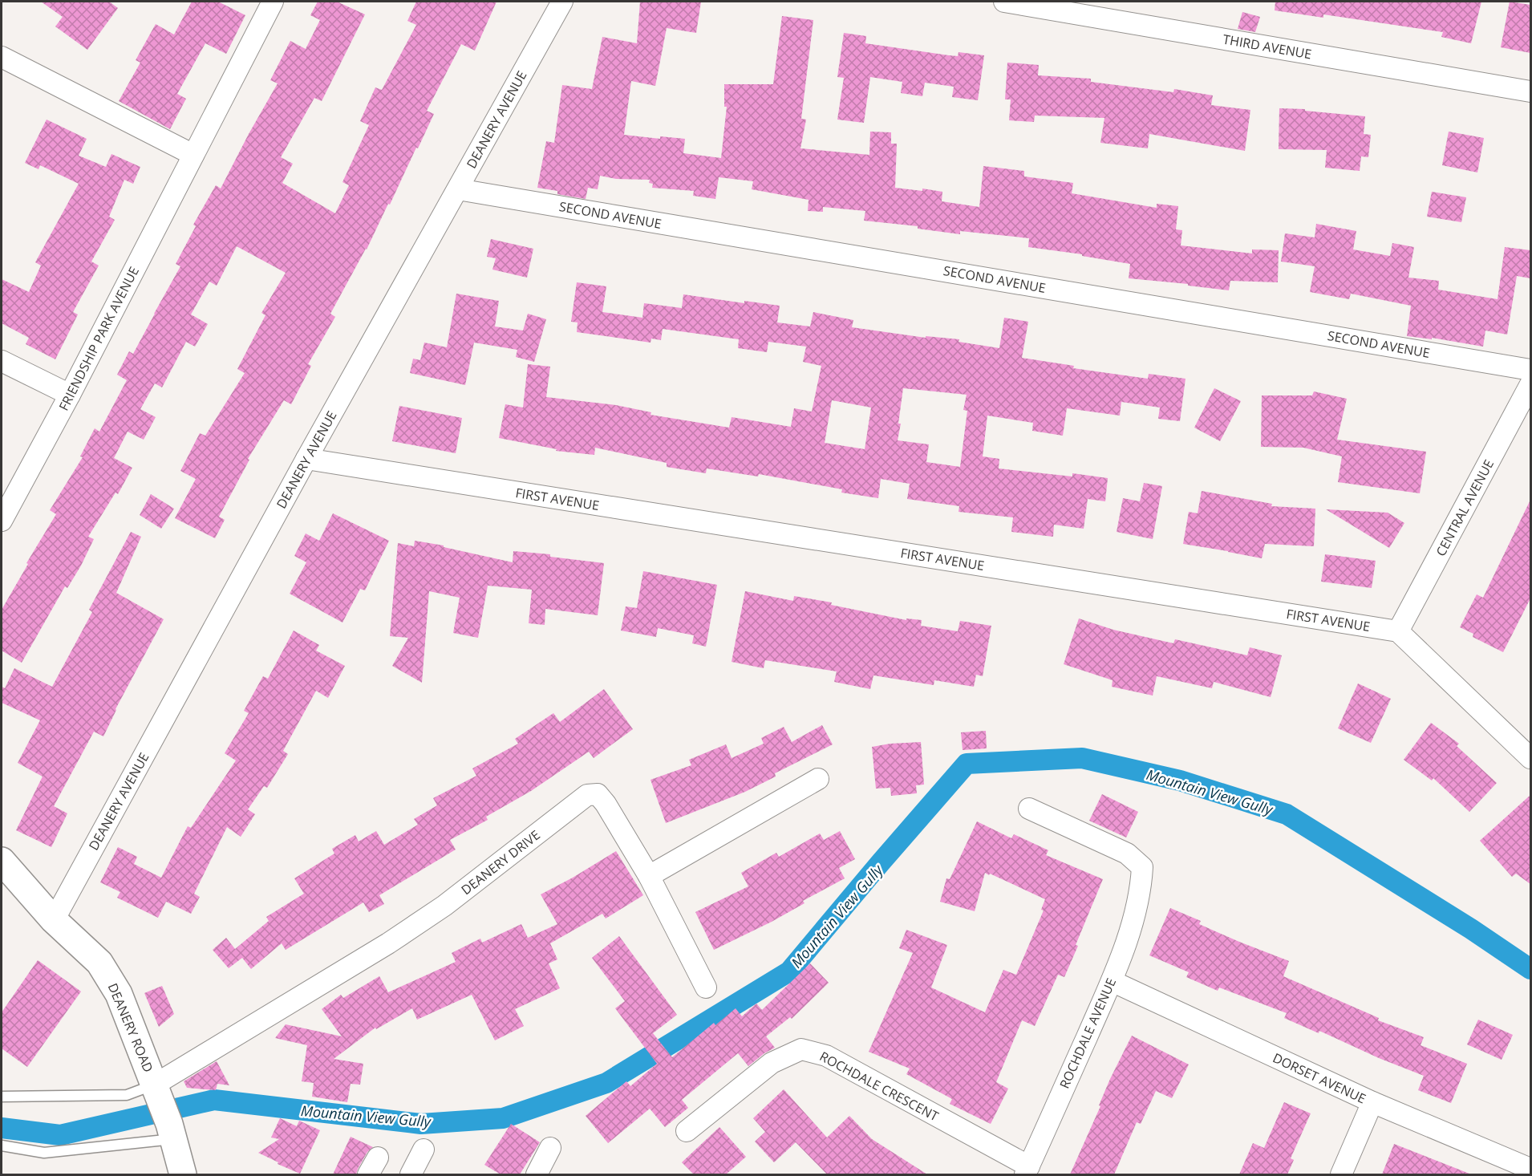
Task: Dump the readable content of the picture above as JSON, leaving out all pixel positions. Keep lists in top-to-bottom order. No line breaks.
{"streets":{"street":["THIRD AVENUE","DEANERY AVENUE","SECOND AVENUE","FRIENDSHIP PARK AVENUE","FIRST AVENUE","CENTRAL AVENUE","DEANERY DRIVE","DEANERY ROAD","ROCHDALE AVENUE","DORSET AVENUE","ROCHDALE CRESCENT"]},"crossings":[["DEANERY AVENUE","SECOND AVENUE"],["DEANERY AVENUE","FIRST AVENUE"],["DEANERY AVENUE","DEANERY ROAD"],["FIRST AVENUE","CENTRAL AVENUE"],["DEANERY DRIVE","DEANERY ROAD"],["ROCHDALE AVENUE","DORSET AVENUE"],["ROCHDALE AVENUE","ROCHDALE CRESCENT"]],"water":["Mountain View Gully"]}
